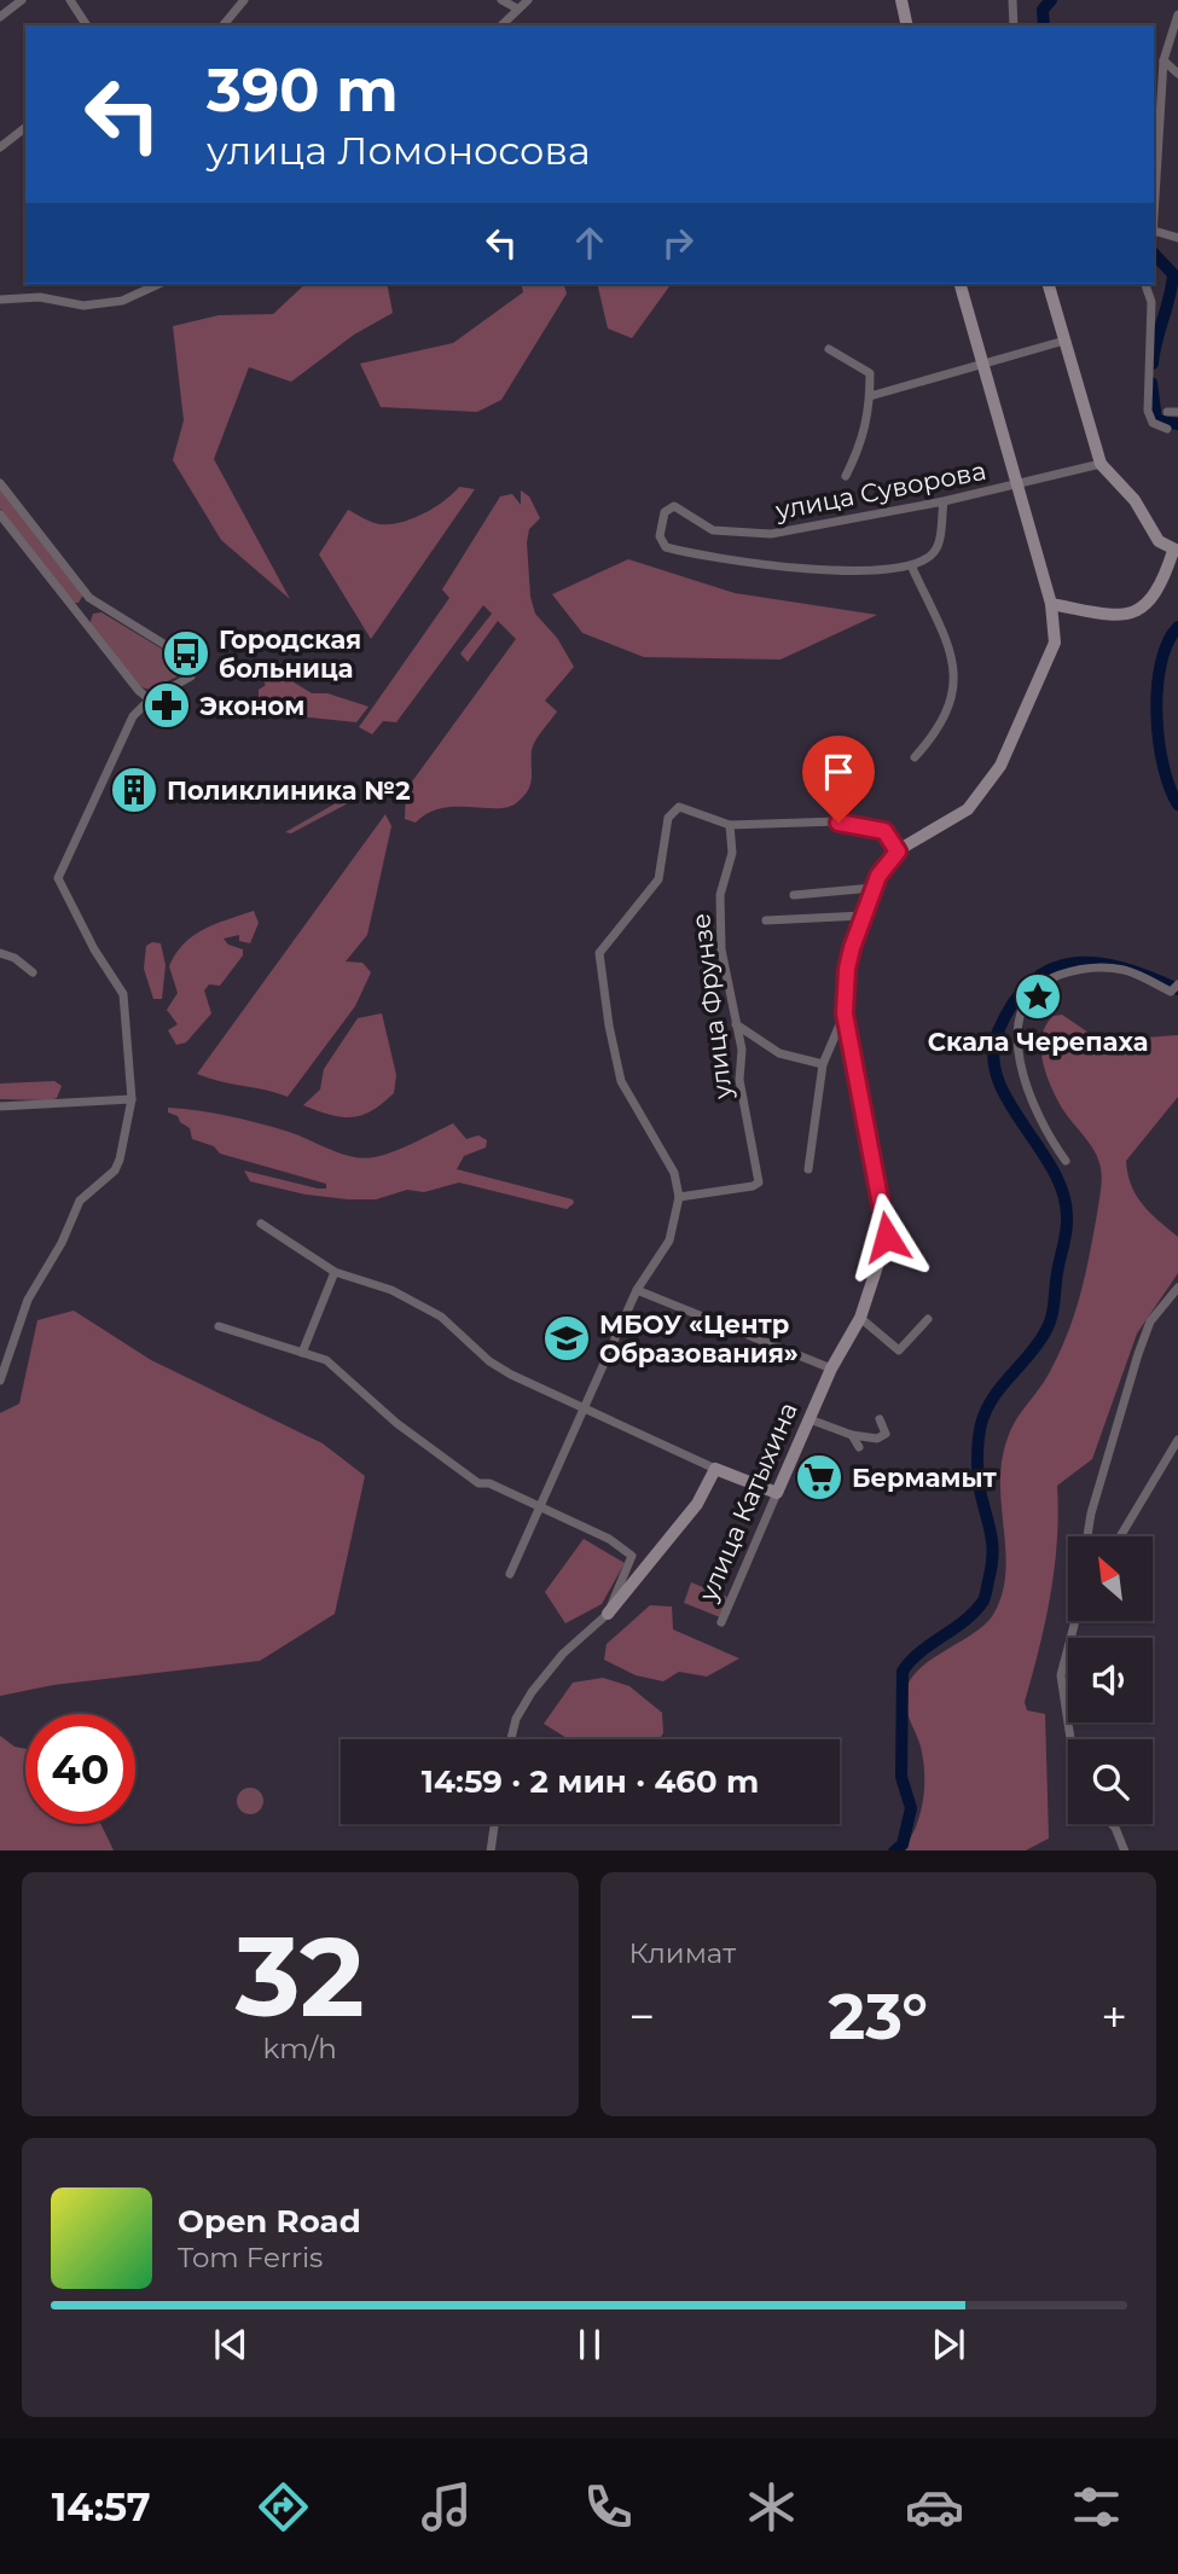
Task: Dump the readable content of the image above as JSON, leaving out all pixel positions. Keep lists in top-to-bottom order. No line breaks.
{"streets":{"street":["улица Суворова","улица Фрунзе","улица Катыхина"]},"crossings":[["улица Суворова","улица Катыхина"]],"places":{"bus stop":["Городская больница"],"pharmacy":["Эконом"],"building":["Поликлиника №2"],"place":["Скала Черепаха"],"school or university":["МБОУ «Центр Образования»"],"supermarket":["Бермамыт"]},"north":"top left","page":{"turn":["390 m","улица Ломоносова"],"limit":"40","trip":"14:59 · 2 мин · 460 m","tile":[["32","km/h"],"Климат"],"heat":["−","23°","+"],"song":["Open Road","Tom Ferris"],"tabs":"14:57"}}
